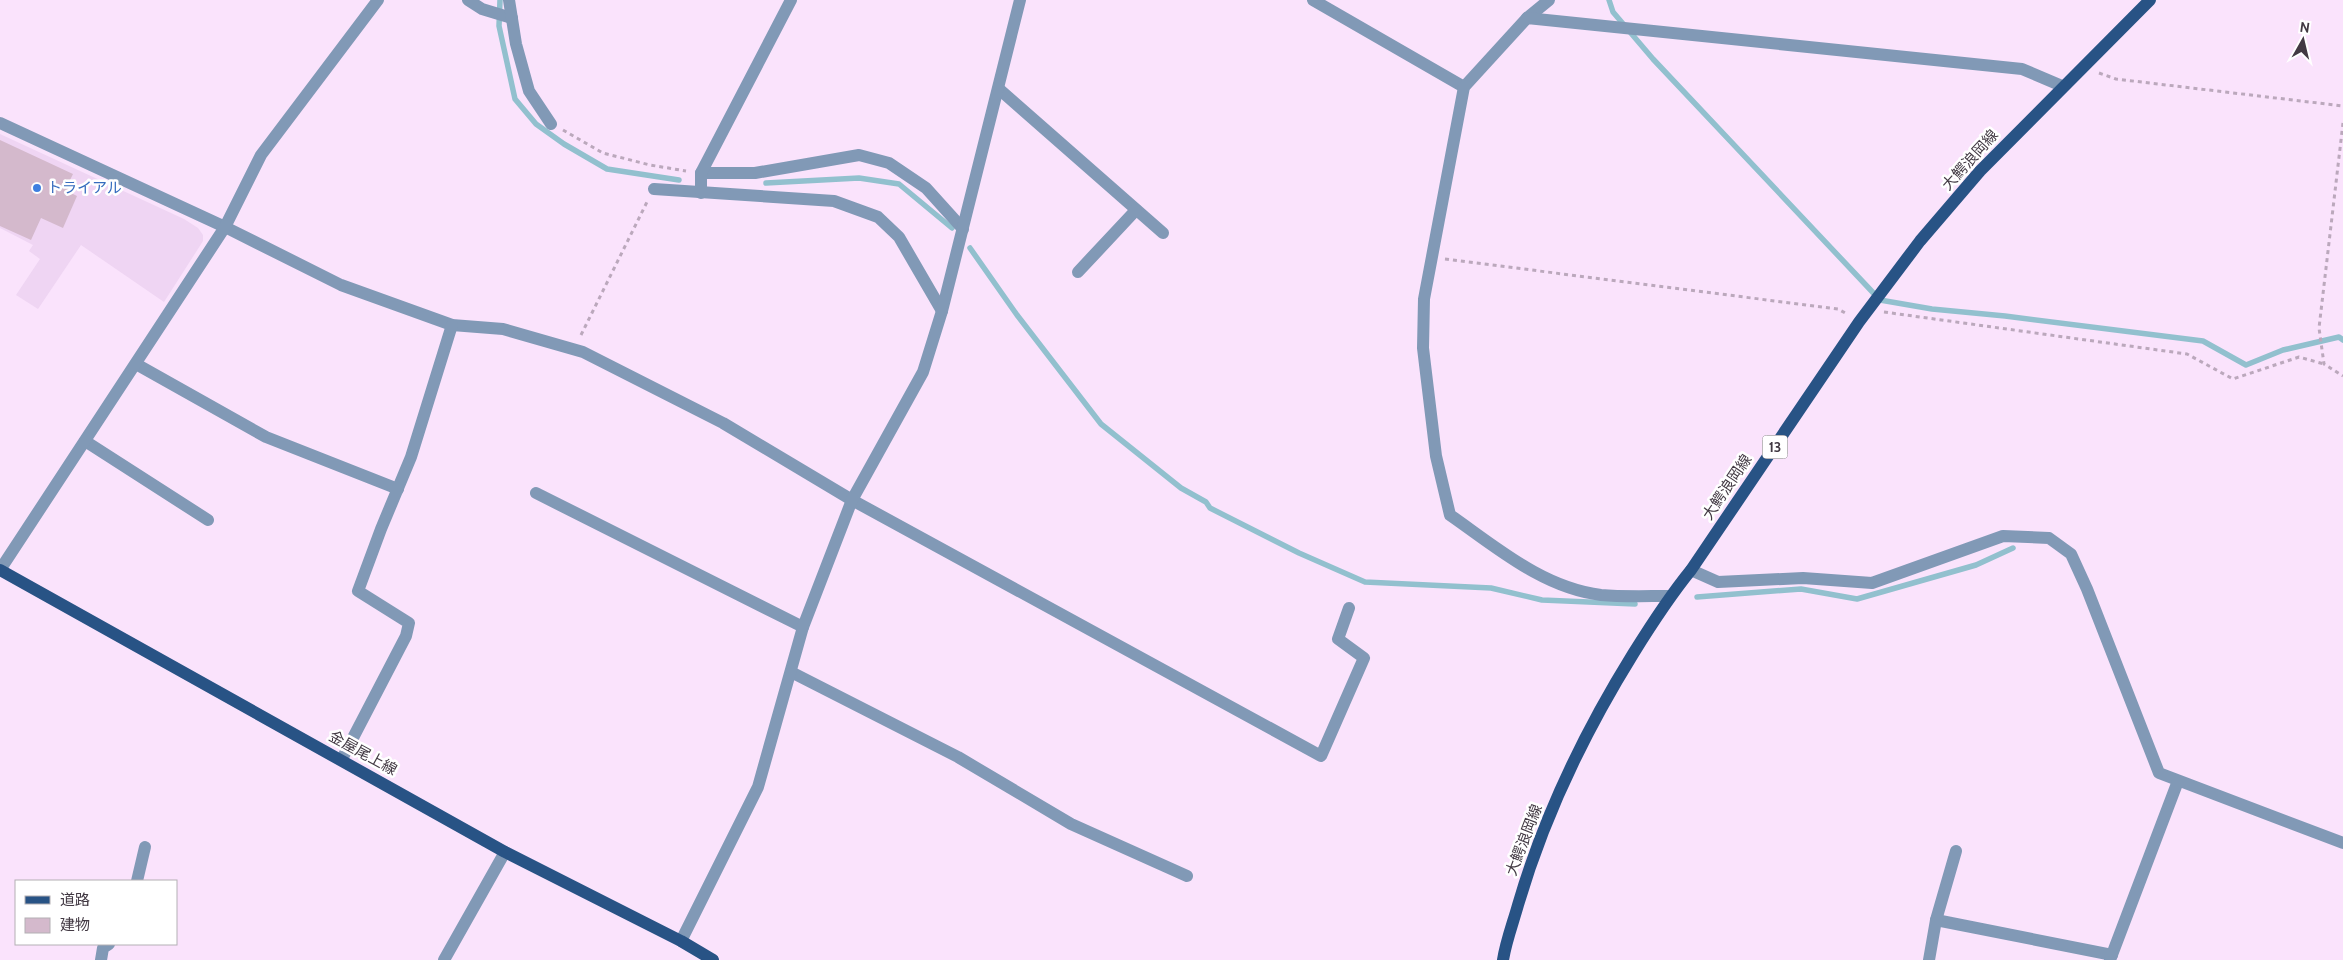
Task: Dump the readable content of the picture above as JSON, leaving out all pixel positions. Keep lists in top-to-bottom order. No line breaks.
{"streets":{"main road":["大鰐浪岡線","13","金屋尾上線"]},"places":["トライアル"],"legend":["道路","建物"],"north":"top"}
